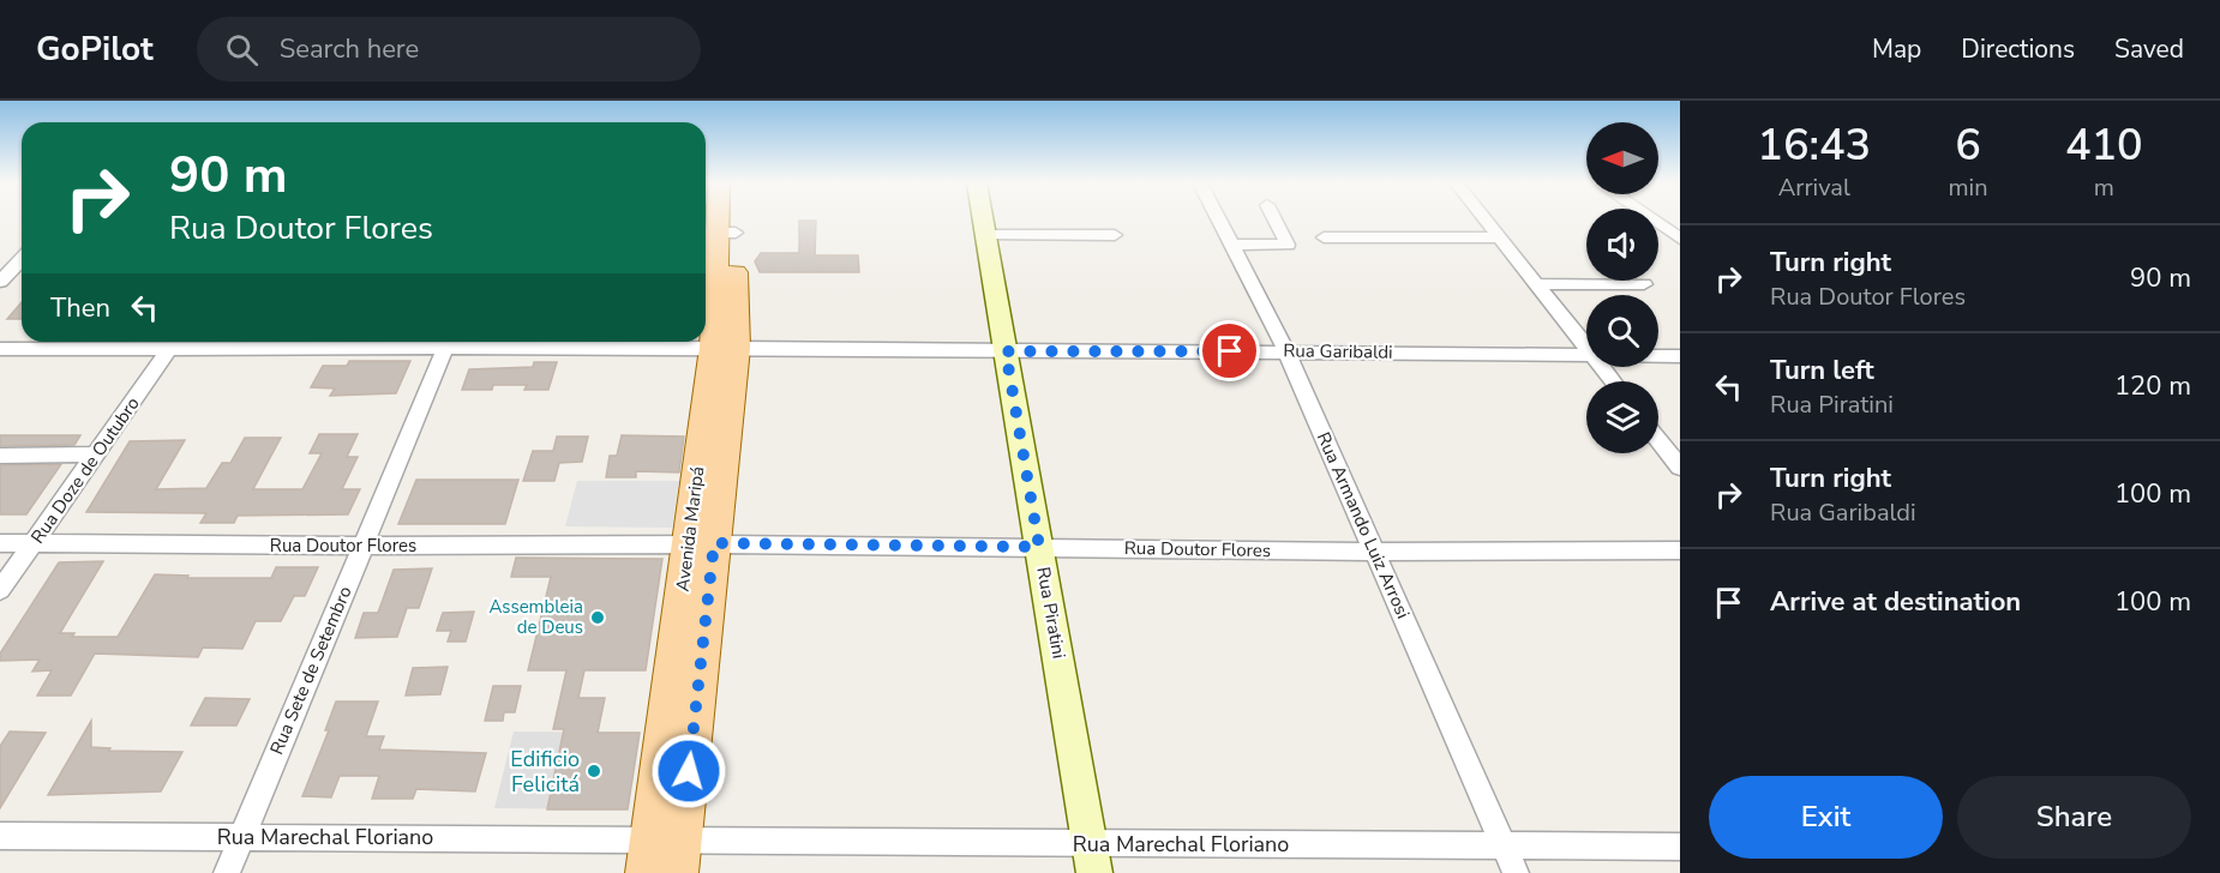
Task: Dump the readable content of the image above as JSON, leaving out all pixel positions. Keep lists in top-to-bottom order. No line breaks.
{"streets":{"main road":["Avenida Maripá"],"street":["Rua Garibaldi","Rua Doze de Outubro","Rua Armando Luiz Arrosi","Rua Doutor Flores","Rua Piratini","Rua Sete de Setembro","Rua Marechal Floriano"]},"crossings":[["Rua Garibaldi","Rua Doze de Outubro"],["Rua Garibaldi","Rua Armando Luiz Arrosi"],["Rua Garibaldi","Avenida Maripá"],["Rua Garibaldi","Rua Piratini"],["Rua Garibaldi","Rua Sete de Setembro"],["Rua Doze de Outubro","Rua Doutor Flores"],["Rua Armando Luiz Arrosi","Rua Doutor Flores"],["Rua Armando Luiz Arrosi","Rua Marechal Floriano"],["Avenida Maripá","Rua Doutor Flores"],["Avenida Maripá","Rua Marechal Floriano"],["Rua Doutor Flores","Rua Piratini"],["Rua Doutor Flores","Rua Sete de Setembro"],["Rua Piratini","Rua Marechal Floriano"],["Rua Sete de Setembro","Rua Marechal Floriano"]],"places":["Assembleia de Deus","Edificio Felicitá"],"north":"left","page":{"header":"GoPilot","search":"Search here","nav":["Map","Directions","Saved"],"eta":["16:43","Arrival","6","min","410","m"],"turn":["90 m","Rua Doutor Flores"],"list":[{"name":"Turn right","note":"Rua Doutor Flores","value":"90 m"},{"name":"Turn left","note":"Rua Piratini","value":"120 m"},{"name":"Turn right","note":"Rua Garibaldi","value":"100 m"},{"name":"Arrive at destination","value":"100 m"}],"then":"Then","buttons":["Exit","Share"]}}
